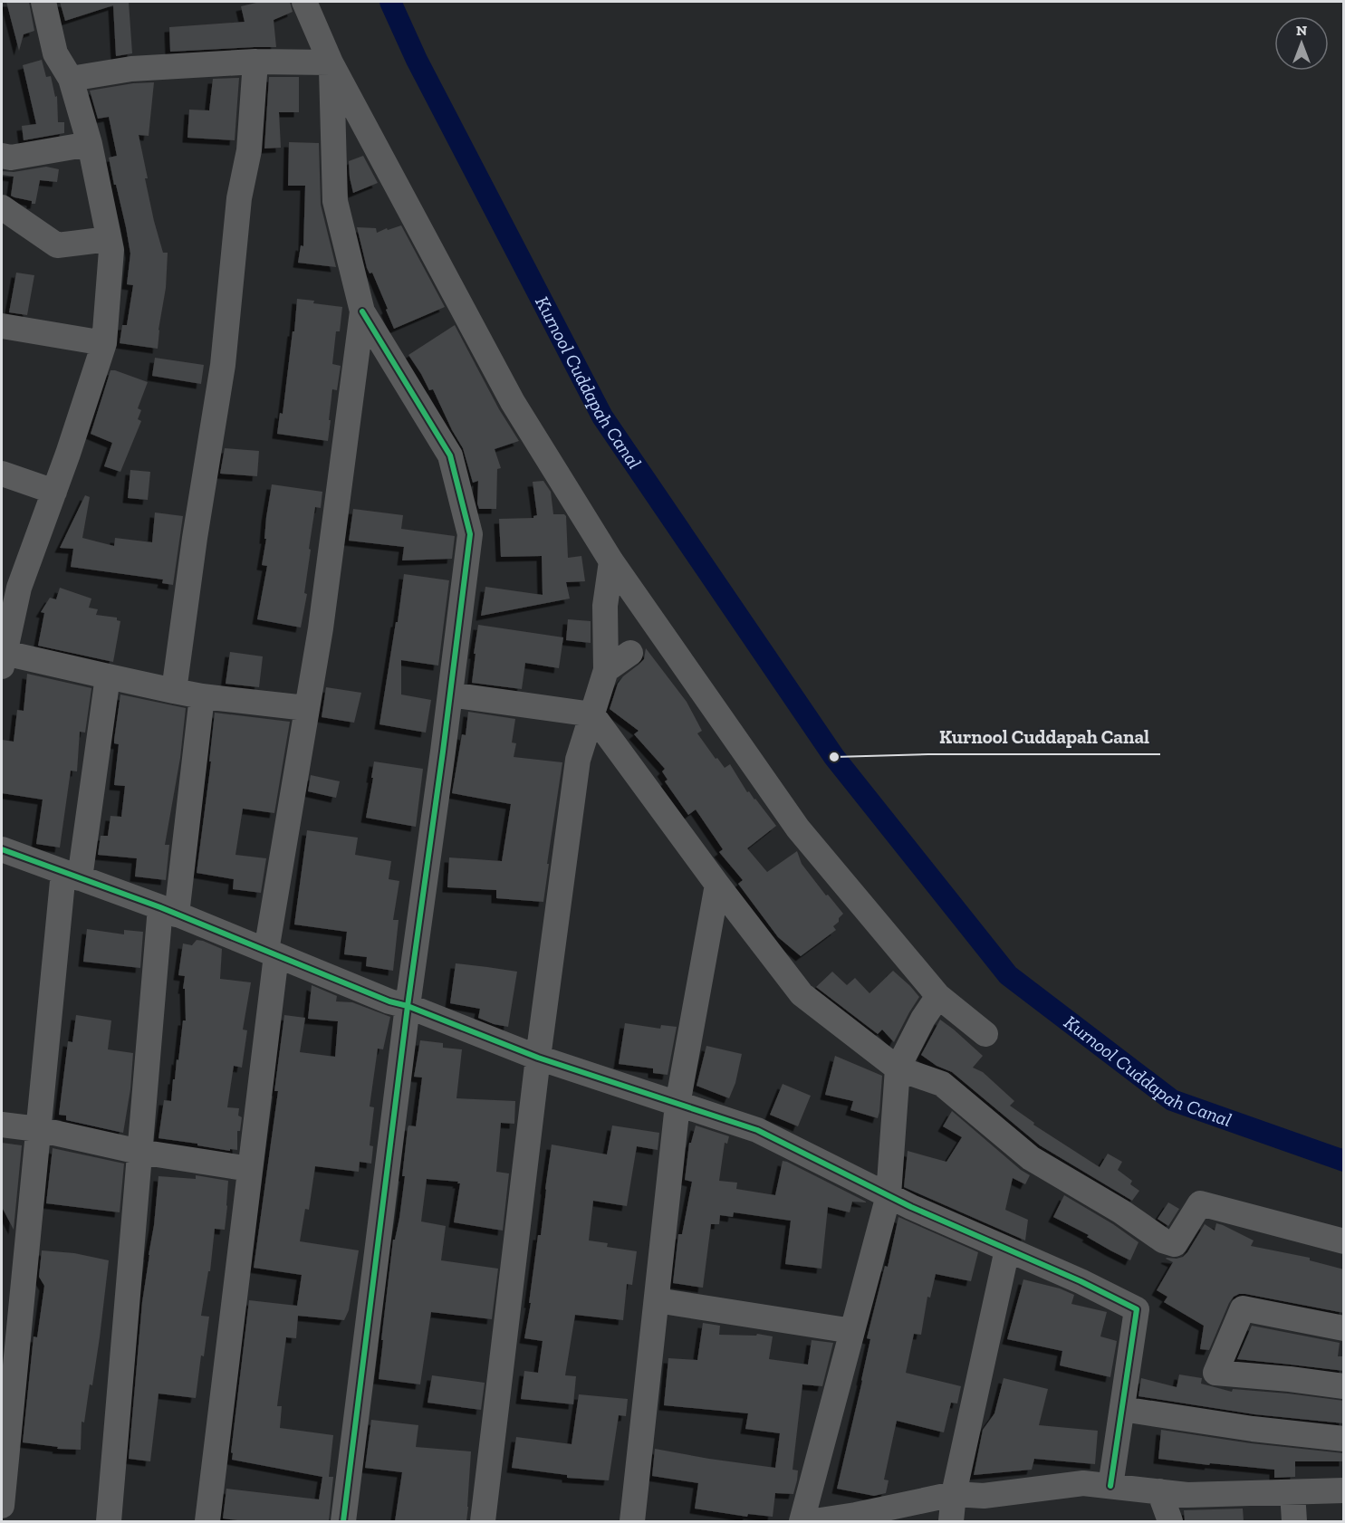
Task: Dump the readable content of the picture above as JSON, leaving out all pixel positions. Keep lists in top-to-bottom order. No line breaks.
{"water":["Kurnool Cuddapah Canal"],"places":["Kurnool Cuddapah Canal"],"north":"top"}
